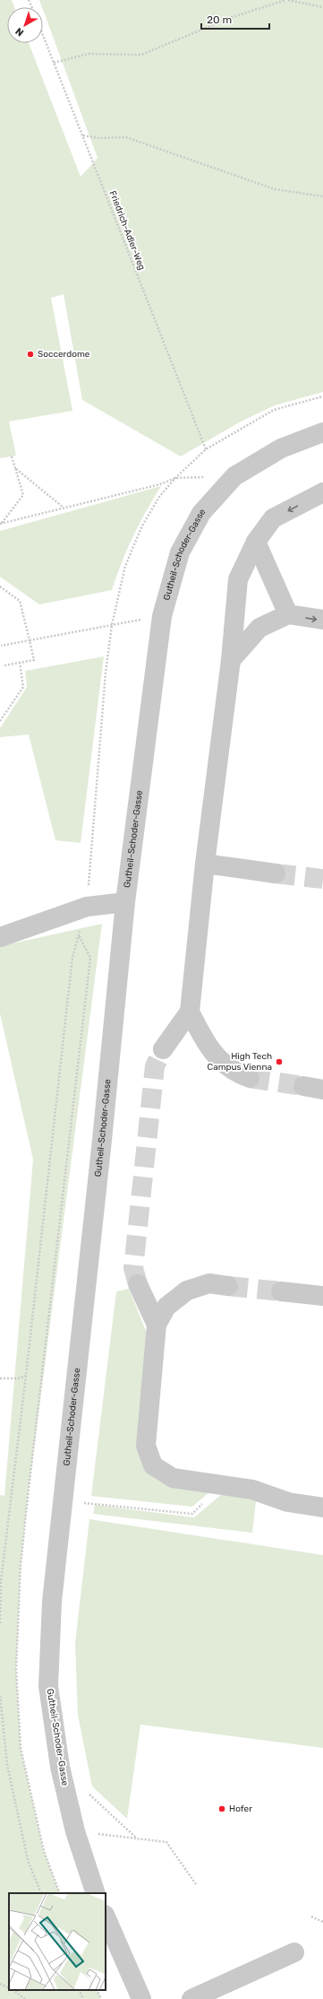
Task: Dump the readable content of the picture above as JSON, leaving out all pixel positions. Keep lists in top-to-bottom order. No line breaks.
{"streets":{"street":["Gutheil-Schoder-Gasse"],"path":["Friedrich-Adler-Weg"]},"places":["Soccerdome","High Tech Campus Vienna","Hofer"],"scale_bar":"20 m","north":"bottom left"}
